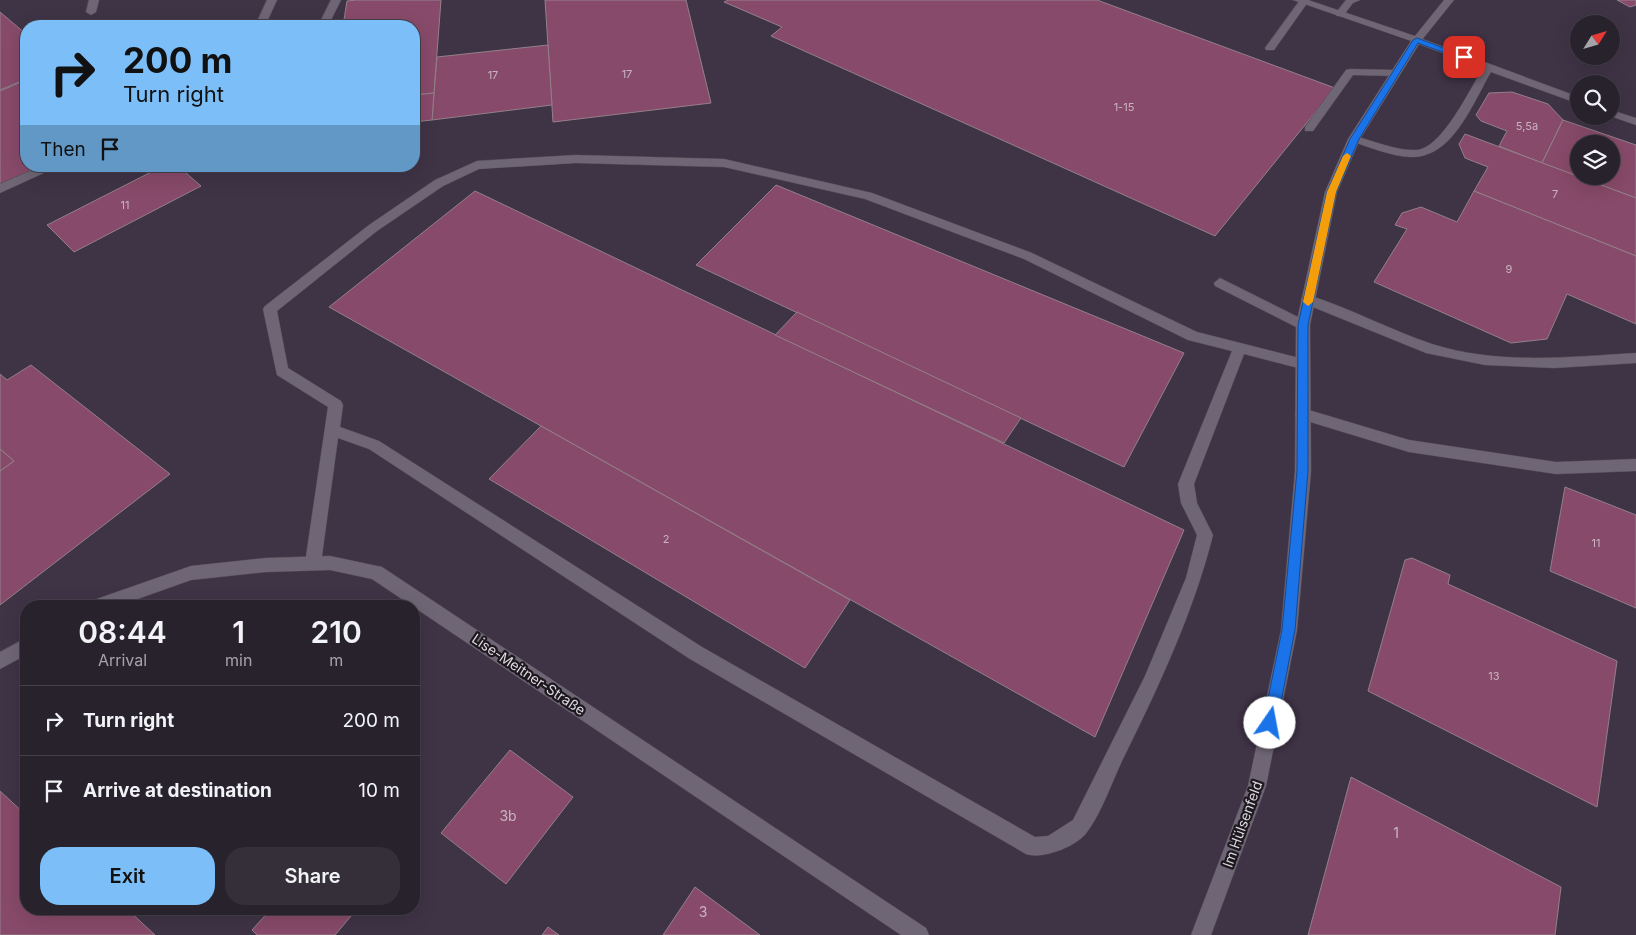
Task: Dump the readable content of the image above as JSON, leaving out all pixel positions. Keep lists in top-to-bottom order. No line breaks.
{"streets":{"street":["Lise-Meitner-Straße","Im Hülsenfeld"]},"house_numbers":["17","17","1-15","5,5a","7","11","9","2","11","13","3b","1","3"],"north":"top right","page":{"turn":["200 m","Turn right"],"then":"Then","eta":["08:44","Arrival","1","min","210","m"],"list":[{"name":"Turn right","value":"200 m"},{"name":"Arrive at destination","value":"10 m"}],"buttons":["Exit","Share"]}}
